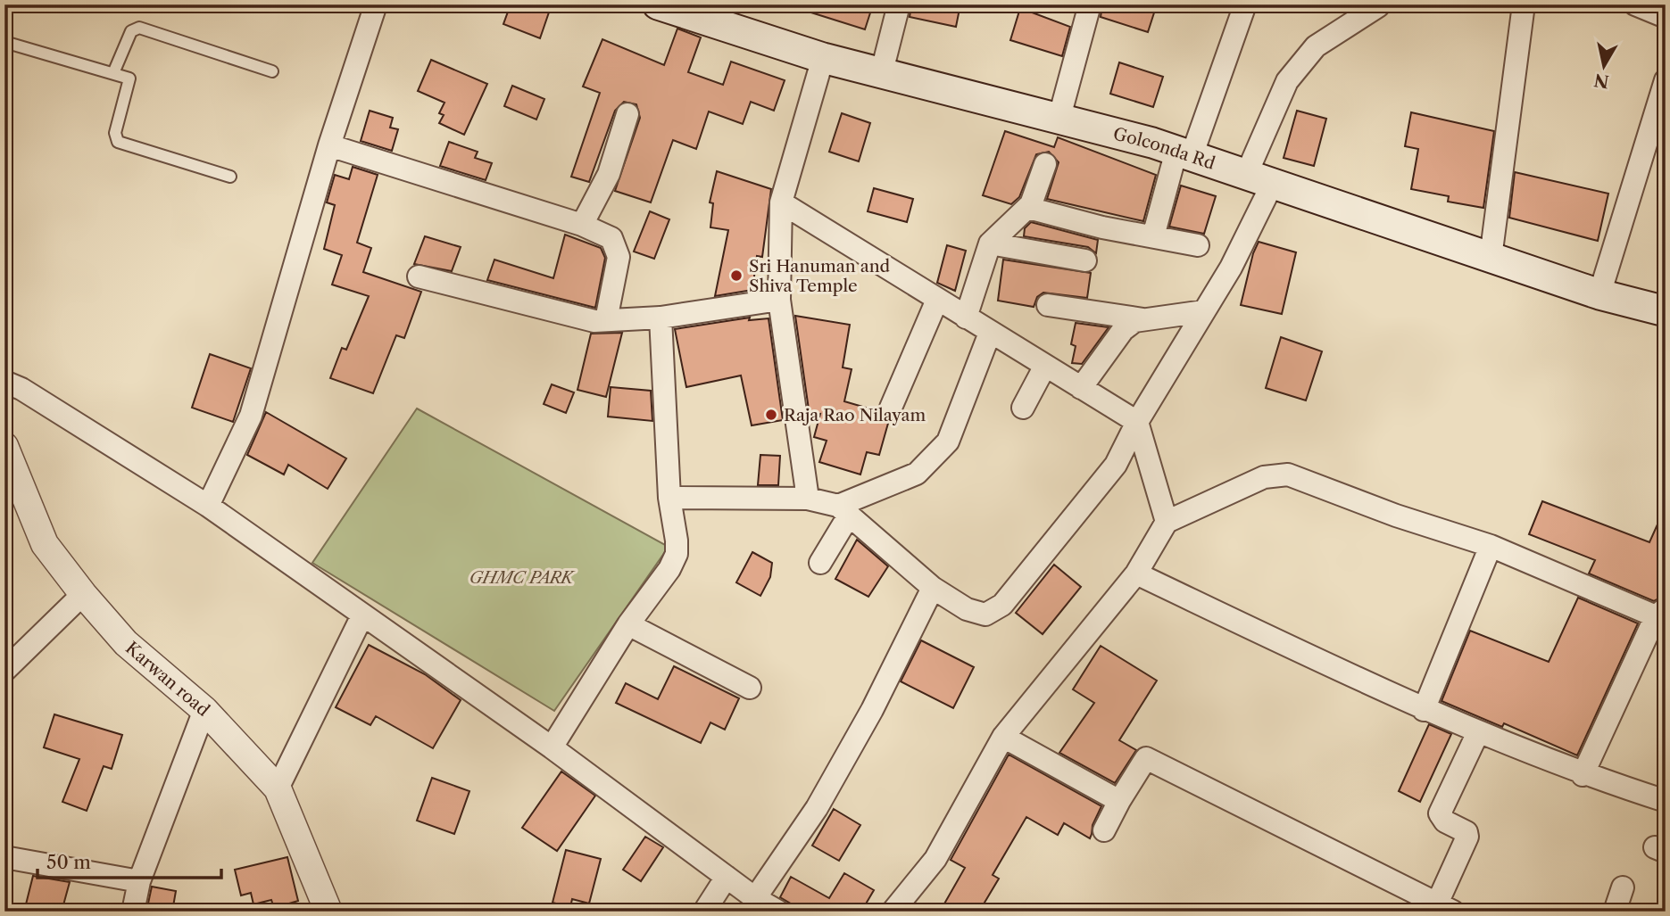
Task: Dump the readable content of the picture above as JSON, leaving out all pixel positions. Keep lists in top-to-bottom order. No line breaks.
{"streets":{"main road":["Golconda Rd"],"street":["Karwan road"]},"parks":["GHMC PARK"],"places":["Sri Hanuman and Shiva Temple","Raja Rao Nilayam"],"scale_bar":"50 m","north":"bottom"}
